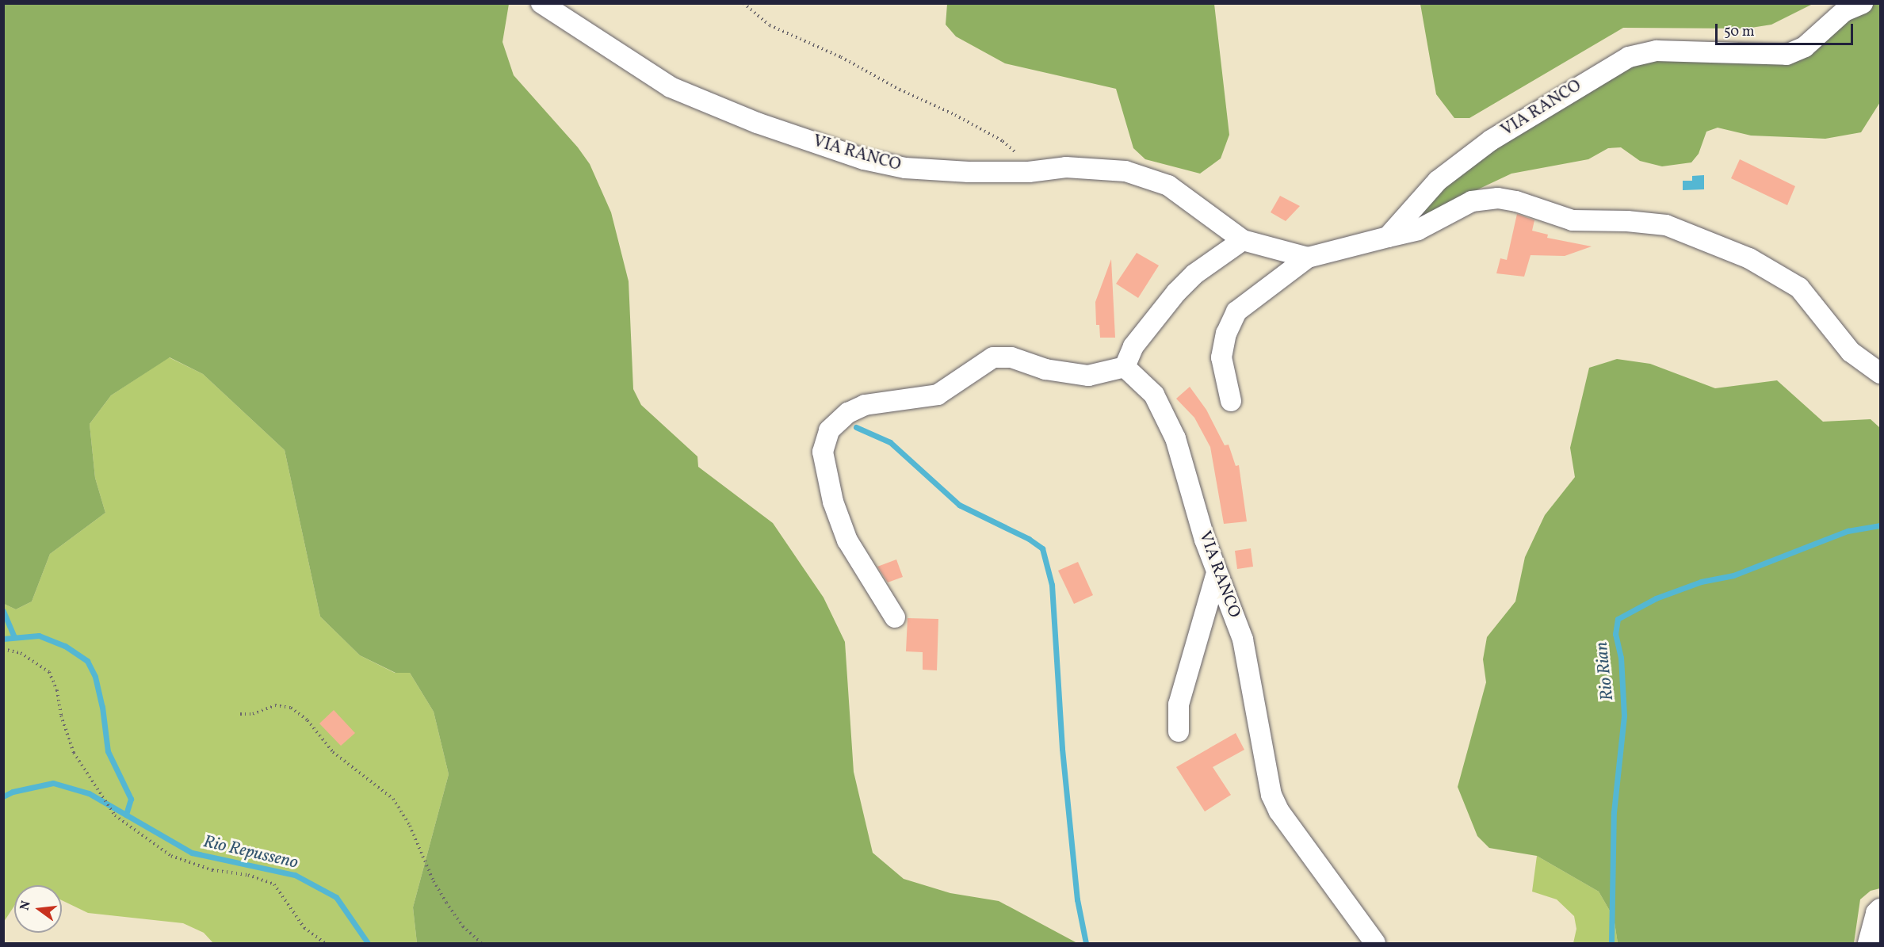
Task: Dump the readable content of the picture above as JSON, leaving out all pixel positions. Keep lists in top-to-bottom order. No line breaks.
{"streets":{"street":["VIA RANCO"]},"water":["Rio Rian","Rio Repusseno"],"scale_bar":"50 m","north":"left"}
